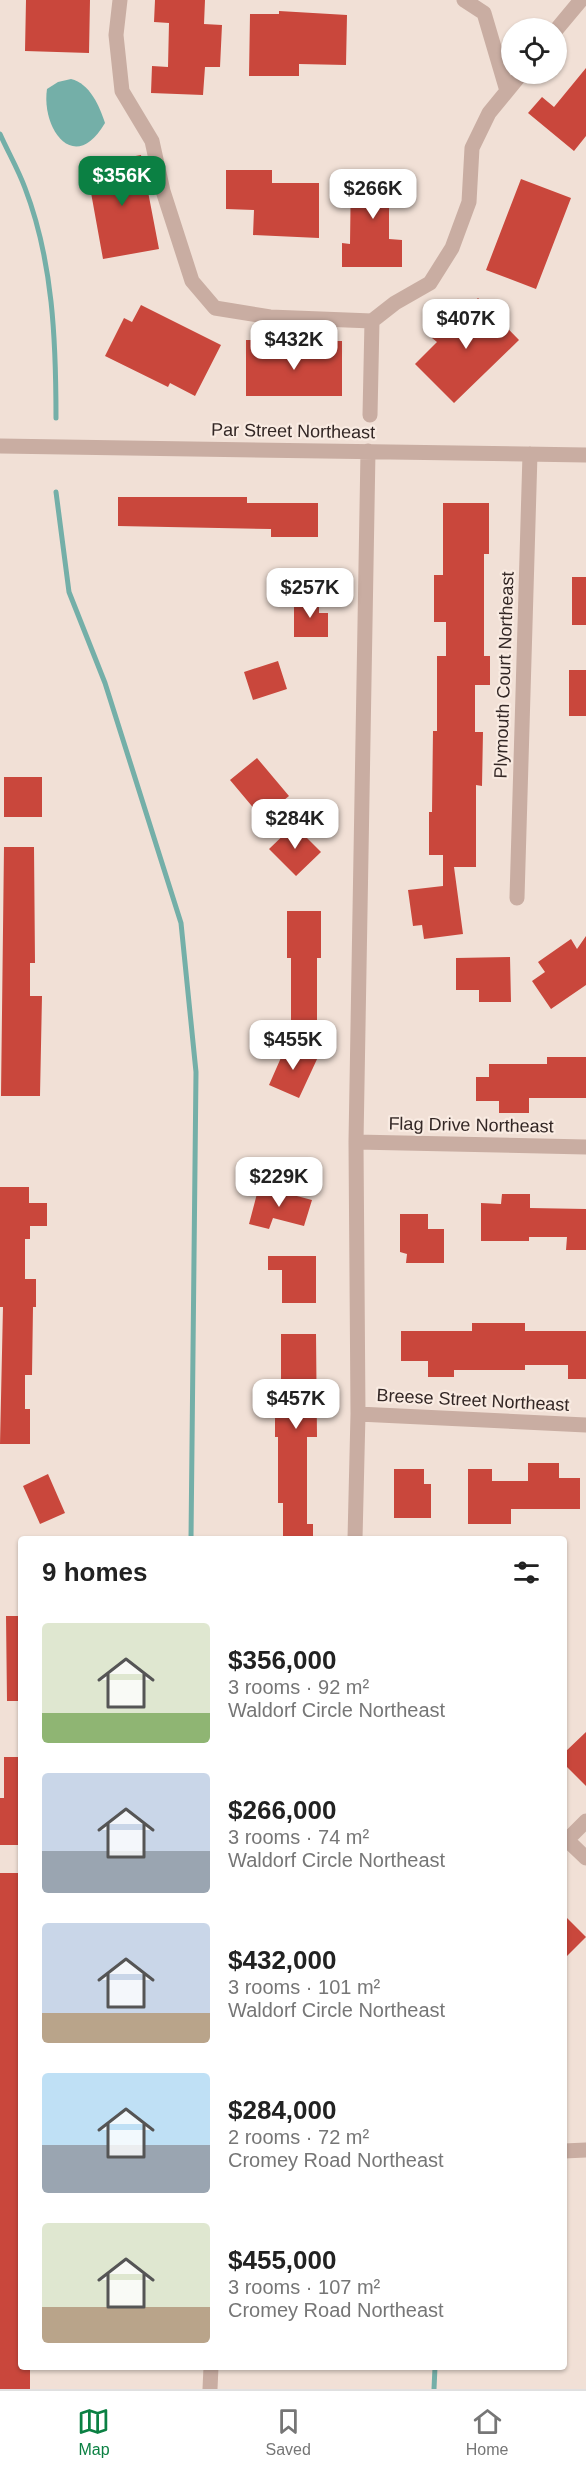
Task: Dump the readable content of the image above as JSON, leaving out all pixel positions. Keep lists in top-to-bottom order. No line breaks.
{"streets":{"street":["Par Street Northeast","Plymouth Court Northeast","Flag Drive Northeast","Breese Street Northeast"]},"crossings":[["Par Street Northeast","Plymouth Court Northeast"]],"page":{"price":["$356K","$266K","$407K","$432K","$257K","$284K","$455K","$229K","$457K"],"heading":"9 homes","list":[{"name":"$356,000","note":"3 rooms · 92 m² · Waldorf Circle Northeast"},{"name":"$266,000","note":"3 rooms · 74 m² · Waldorf Circle Northeast"},{"name":"$432,000","note":"3 rooms · 101 m² · Waldorf Circle Northeast"},{"name":"$284,000","note":"2 rooms · 72 m² · Cromey Road Northeast"},{"name":"$455,000","note":"3 rooms · 107 m² · Cromey Road Northeast"}],"tabs":["Map","Saved","Home"]}}
